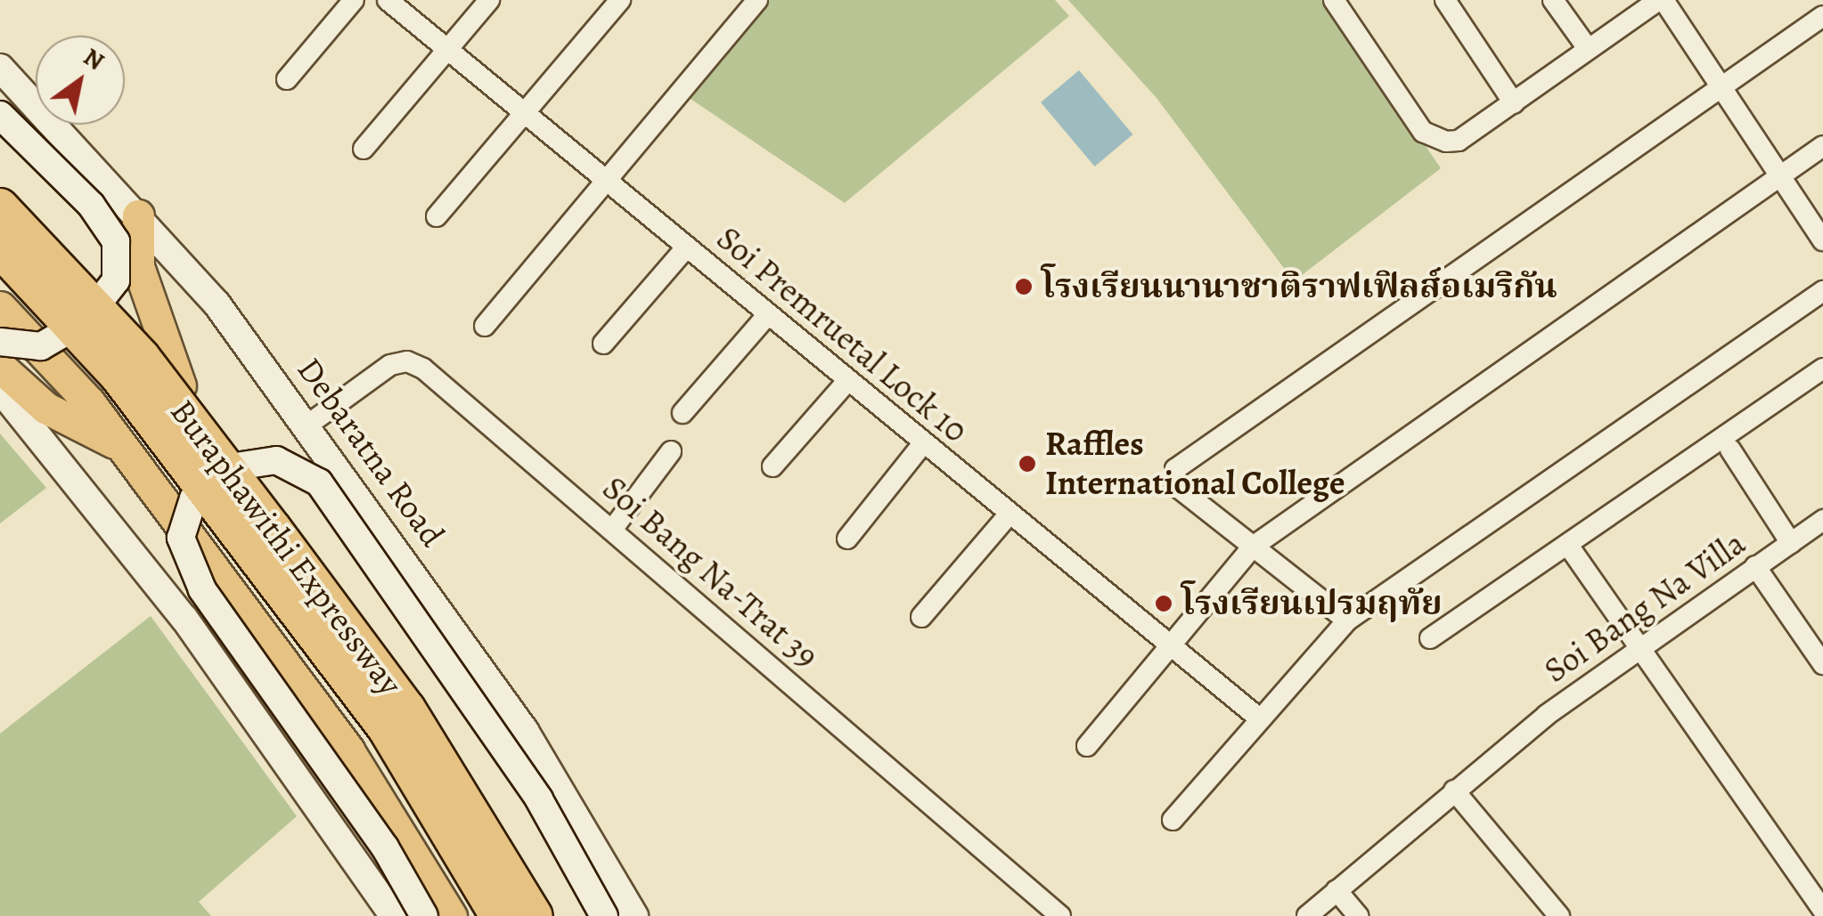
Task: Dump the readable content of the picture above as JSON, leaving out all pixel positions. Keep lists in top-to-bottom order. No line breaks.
{"streets":{"highway":["Buraphawithi Expressway"],"main road":["Debaratna Road"],"street":["Soi Premruetal Lock 10","Soi Bang Na-Trat 39","Soi Bang Na Villa"]},"crossings":[["Debaratna Road","Soi Bang Na-Trat 39"]],"places":["โรงเรียนนานาชาติราฟเฟิลส์อเมริกัน","Raffles International College","โรงเรียนเปรมฤทัย"],"north":"top right"}
